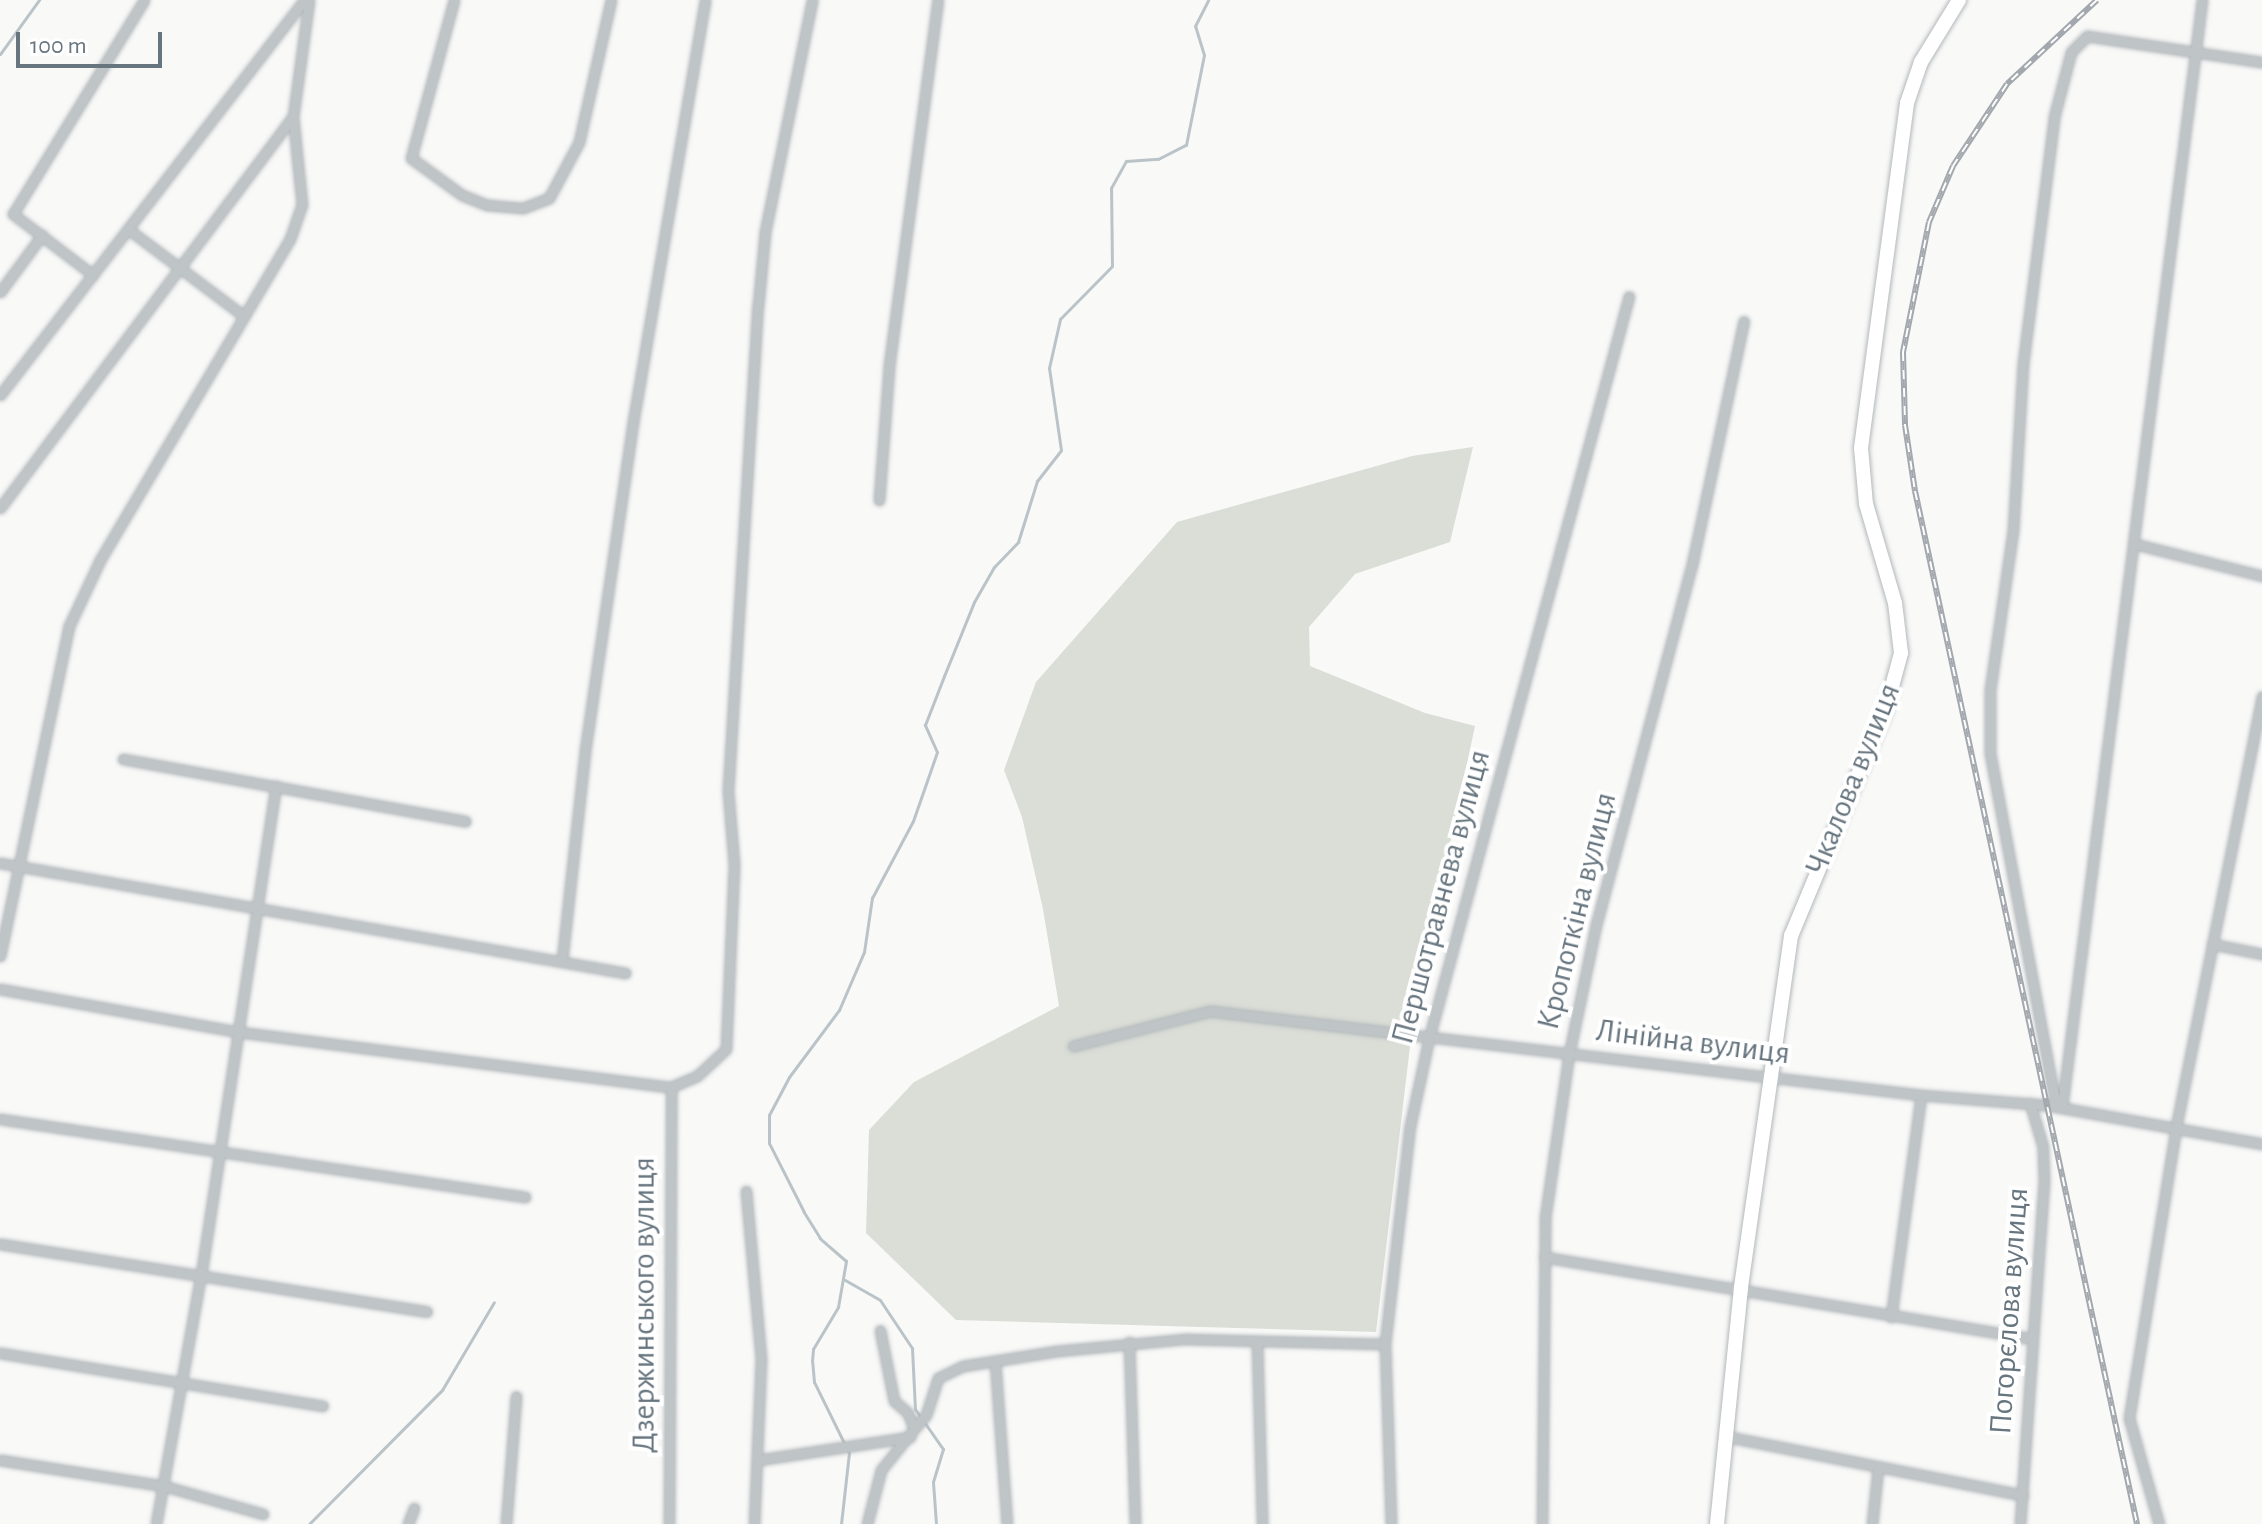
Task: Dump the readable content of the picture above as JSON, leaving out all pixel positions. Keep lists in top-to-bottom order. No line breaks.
{"streets":{"main road":["Чкалова вулиця"],"street":["Першотравнева вулиця","Кропоткіна вулиця","Лінійна вулиця","Дзержинського вулиця","Погорєлова вулиця"]},"crossings":[["Чкалова вулиця","Лінійна вулиця"],["Першотравнева вулиця","Лінійна вулиця"],["Кропоткіна вулиця","Лінійна вулиця"],["Лінійна вулиця","Погорєлова вулиця"]],"scale_bar":"100 m"}
